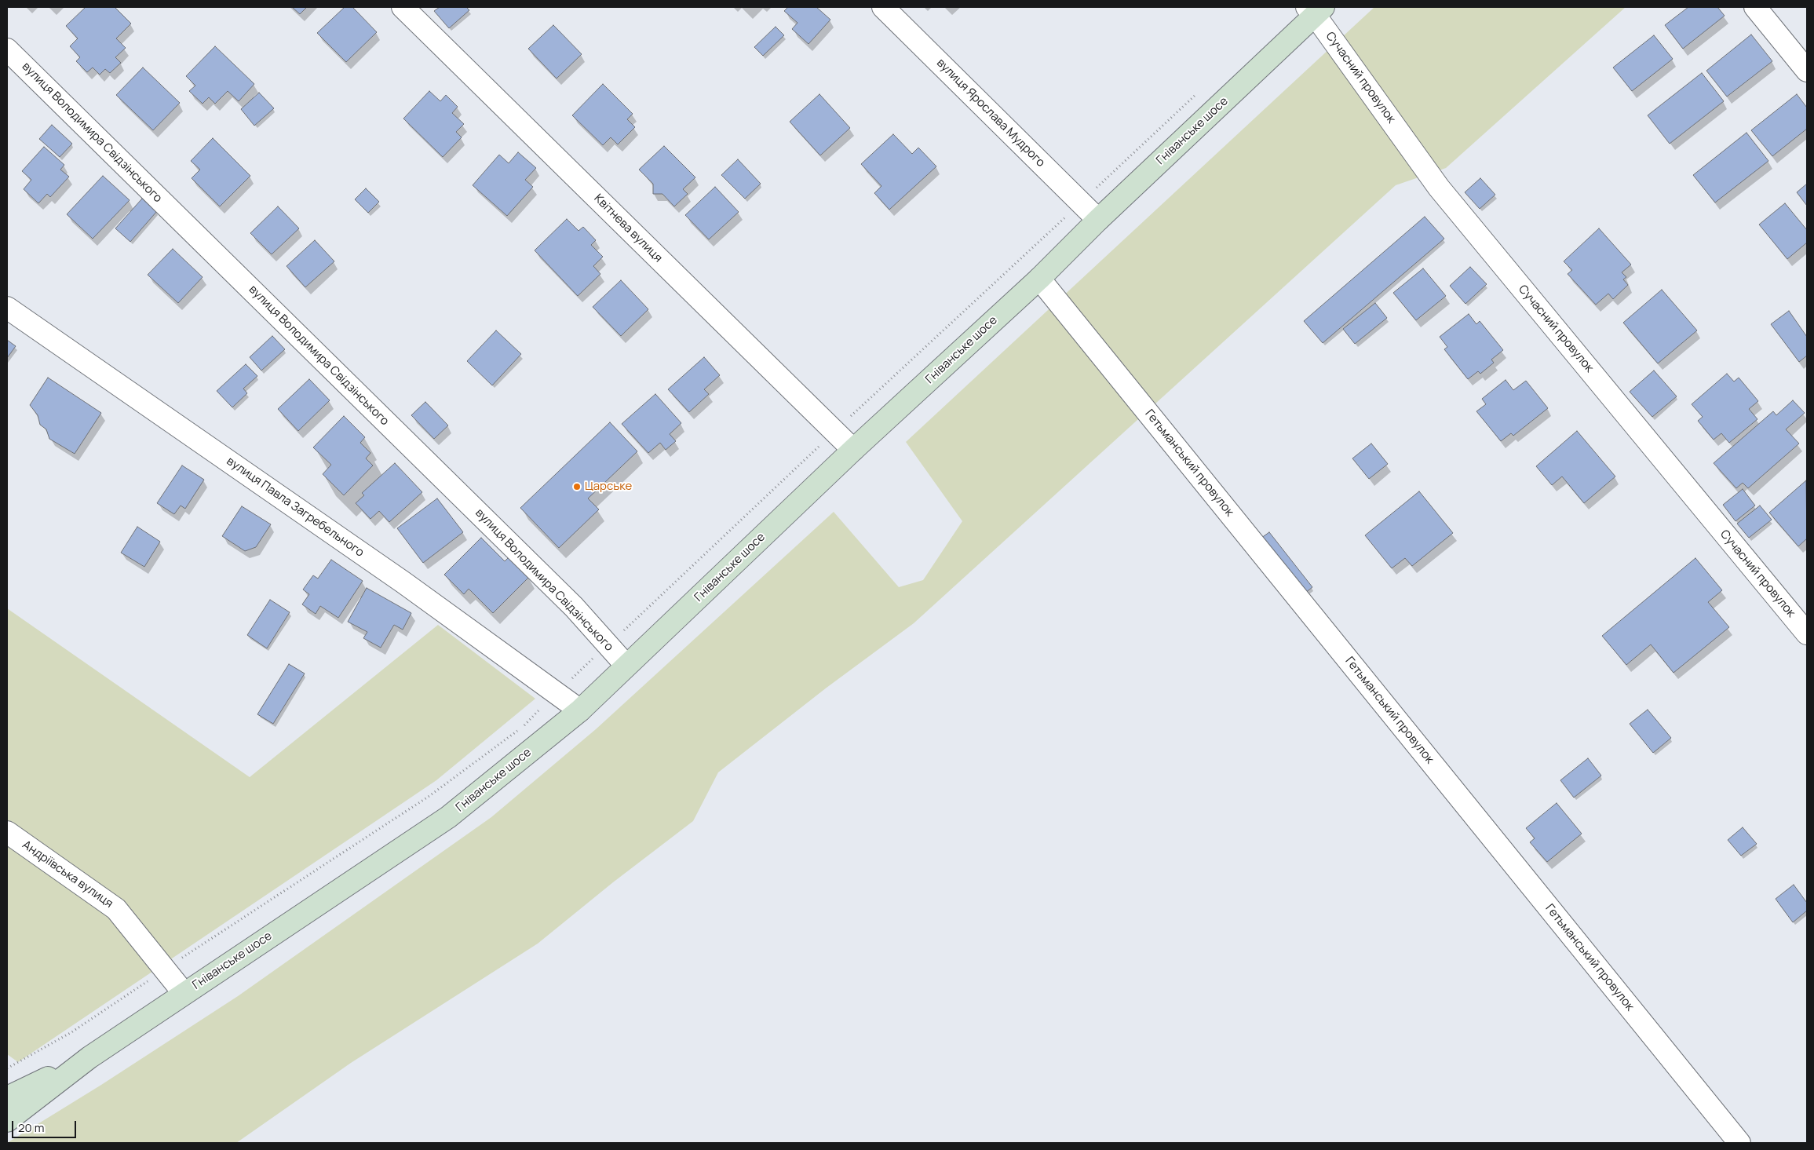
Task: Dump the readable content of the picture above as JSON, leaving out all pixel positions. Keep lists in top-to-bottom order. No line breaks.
{"streets":{"main road":["Гніванське шосе"],"street":["Сучасний провулок","вулиця Ярослава Мудрого","вулиця Володимира Свідзінського","Квітнева вулиця","Гетьманський провулок","вулиця Павла Загребельного","Андріївська вулиця"]},"crossings":[["Сучасний провулок","Гніванське шосе"],["вулиця Ярослава Мудрого","Гніванське шосе"],["Гніванське шосе","вулиця Володимира Свідзінського"],["Гніванське шосе","Квітнева вулиця"],["Гніванське шосе","Гетьманський провулок"],["Гніванське шосе","вулиця Павла Загребельного"],["Гніванське шосе","Андріївська вулиця"]],"places":["Царське"],"scale_bar":"20 m"}
